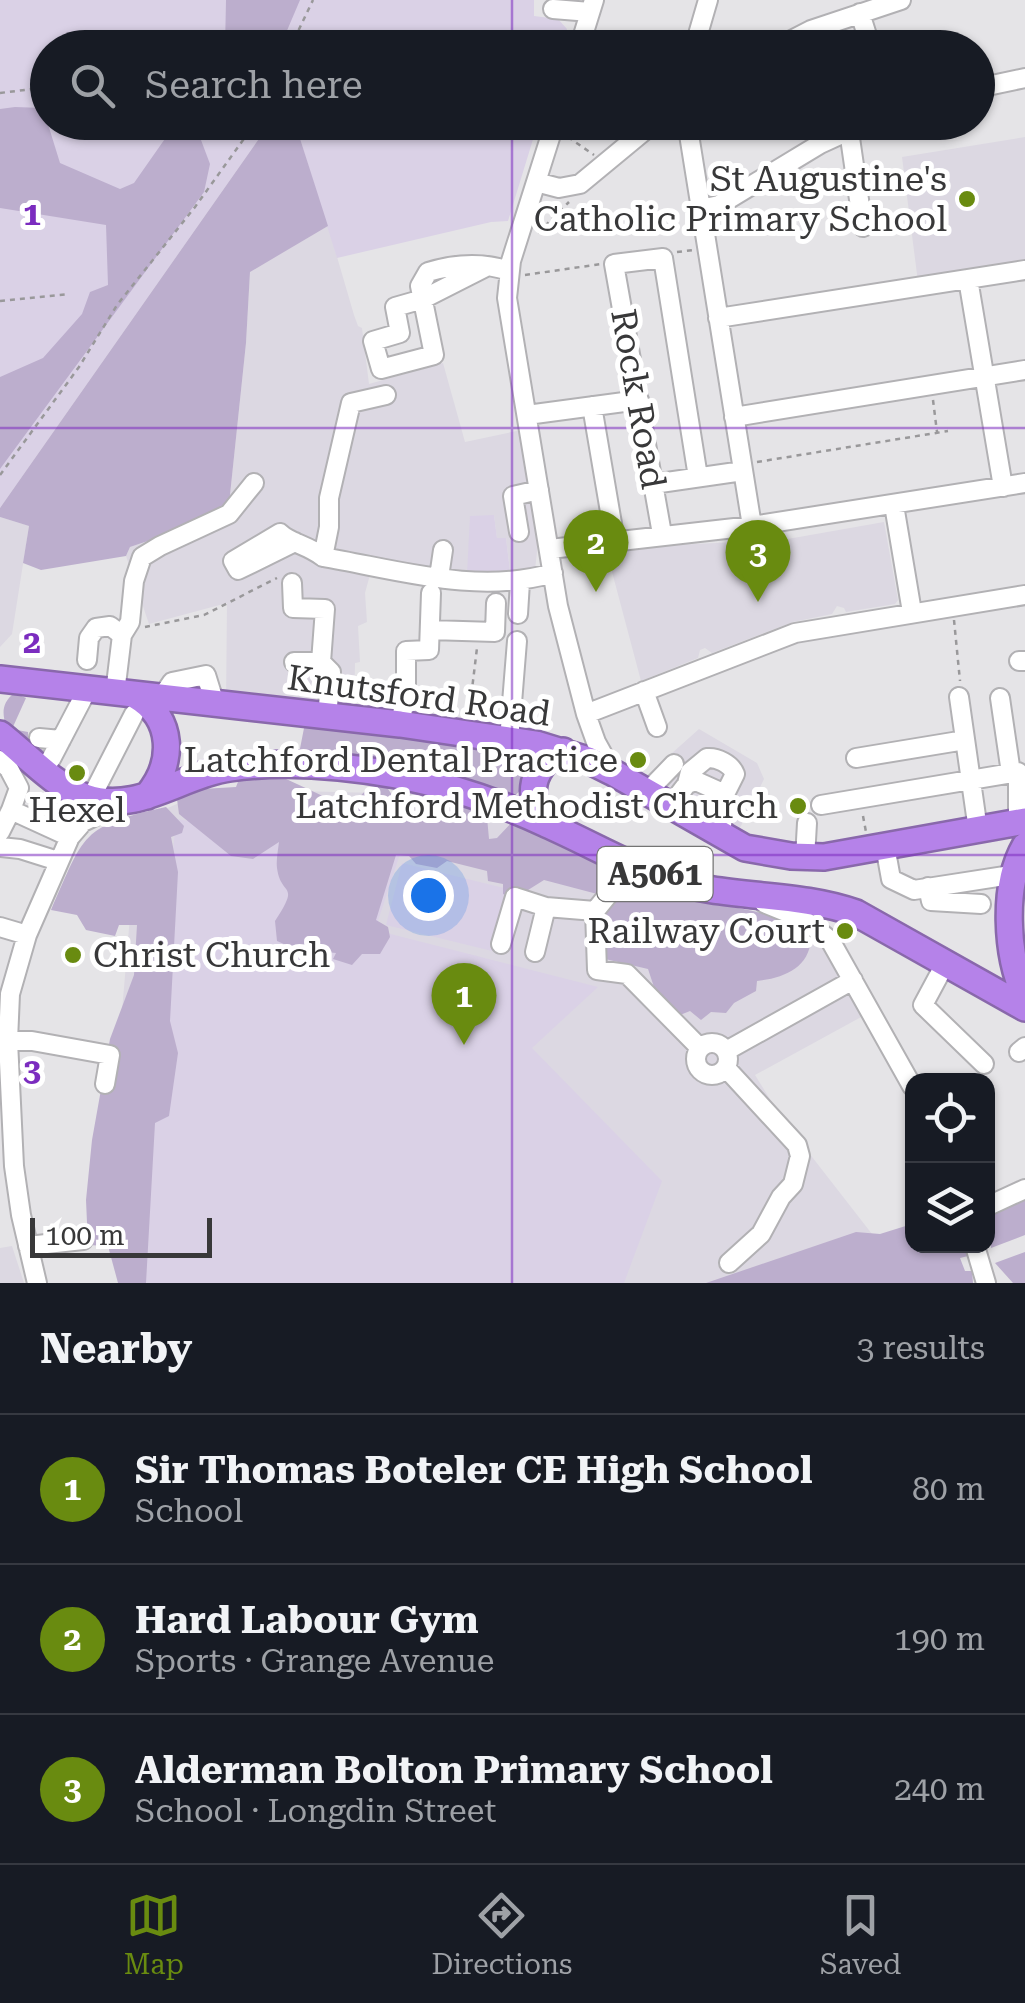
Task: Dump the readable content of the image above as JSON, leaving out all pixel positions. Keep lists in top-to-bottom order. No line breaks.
{"streets":{"highway":["Knutsford Road","A5061"],"street":["Rock Road"]},"crossings":[["Knutsford Road","A5061"]],"places":["St Augustine's Catholic Primary School","Latchford Dental Practice","Hexel","Latchford Methodist Church","Railway Court","Christ Church"],"scale_bar":"100 m","page":{"search":"Search here","pins":["2","3","1"],"scale":"100 m","heading":["Nearby","3 results"],"list":[{"mark":"1","name":"Sir Thomas Boteler CE High School","note":"School","value":"80 m"},{"mark":"2","name":"Hard Labour Gym","note":"Sports · Grange Avenue","value":"190 m"},{"mark":"3","name":"Alderman Bolton Primary School","note":"School · Longdin Street","value":"240 m"}],"nav":["Map","Directions","Saved"]},"grid":{"rows":["1","2","3"]}}
